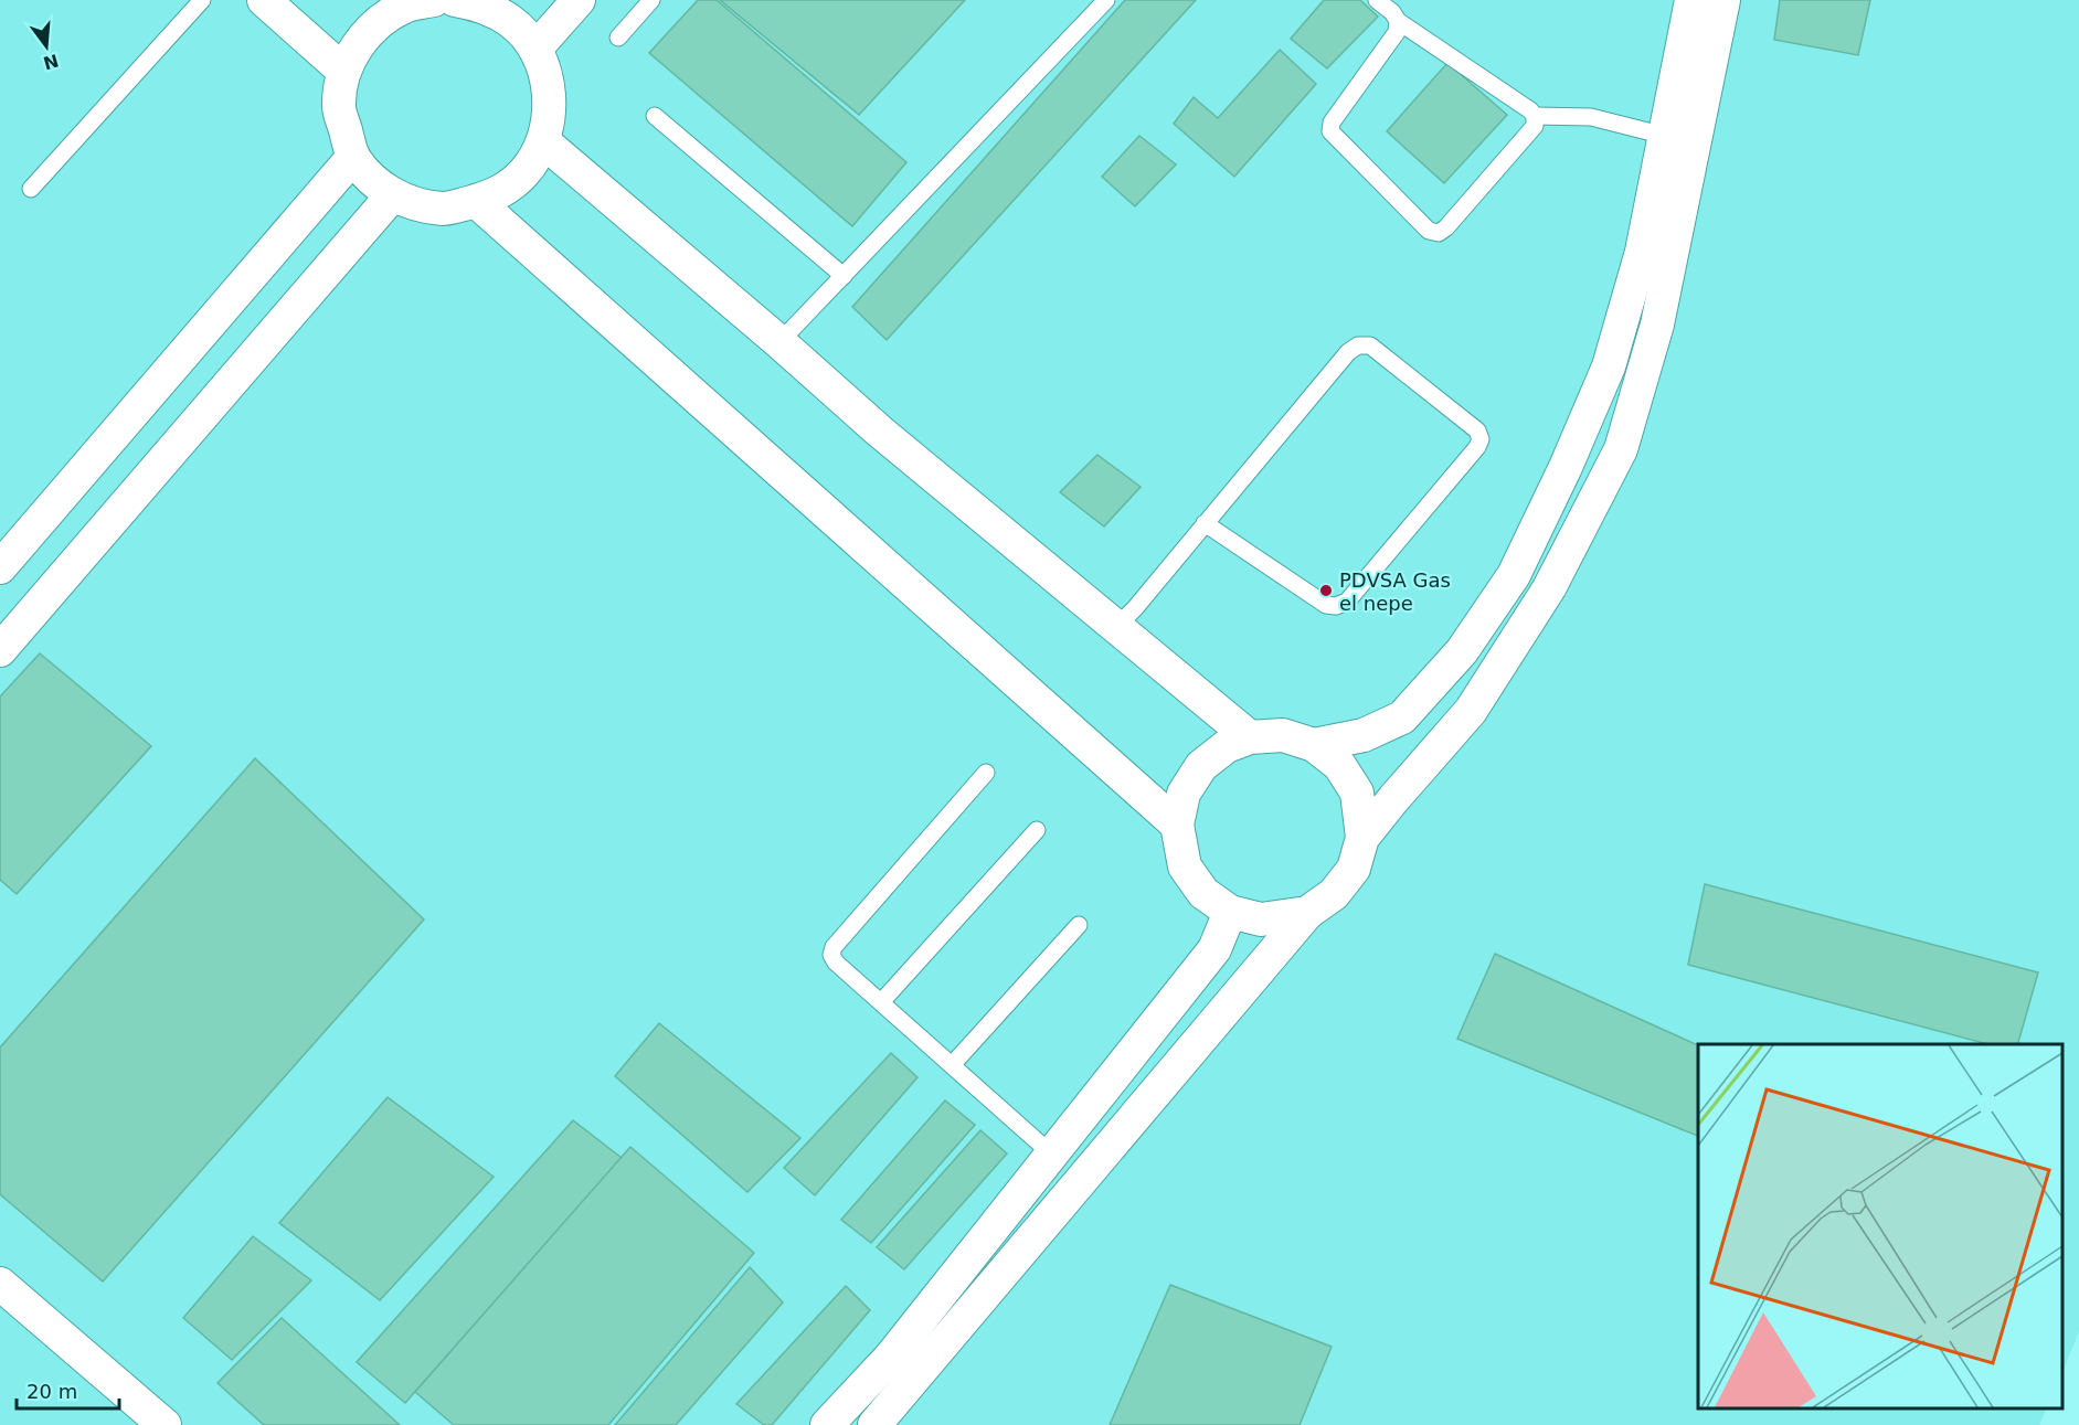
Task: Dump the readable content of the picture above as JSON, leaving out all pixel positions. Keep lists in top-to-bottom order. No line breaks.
{"places":["PDVSA Gas el nepe"],"scale_bar":"20 m","north":"bottom"}
